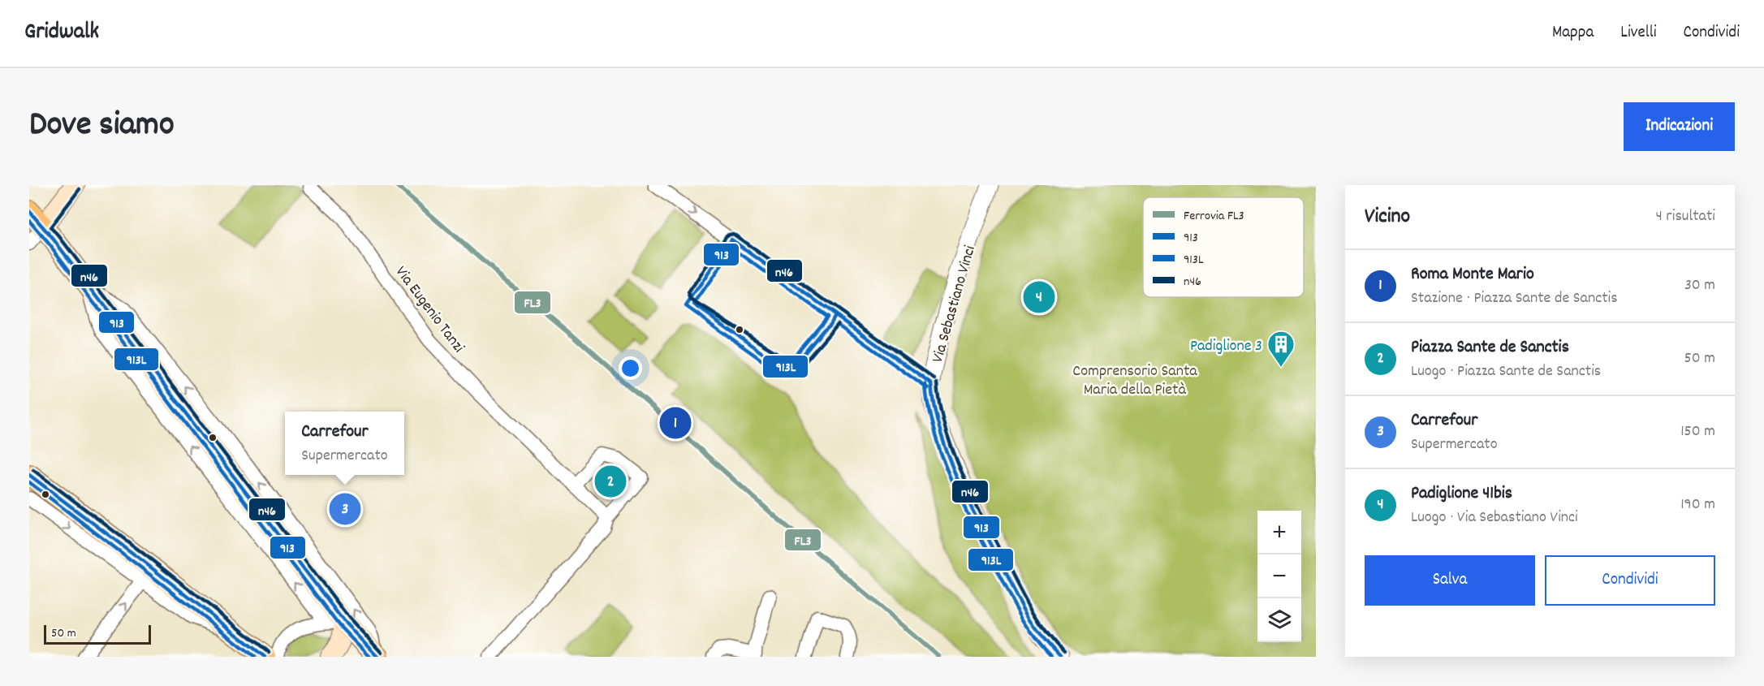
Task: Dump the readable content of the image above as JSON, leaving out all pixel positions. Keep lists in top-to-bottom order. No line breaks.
{"streets":{"street":["Via Sebastiano Vinci","Via Eugenio Tanzi"]},"parks":["Comprensorio Santa Maria della Pietà"],"places":{"building":["Padiglione 3"]},"lines":["rail line FL3","transit line n46","transit line 913","transit line 913L"],"legend":["Ferrovia FL3","913","913L","n46"],"scale_bar":"50 m","page":{"header":"Gridwalk","nav":["Mappa","Livelli","Condividi"],"title":"Dove siamo","buttons":["Indicazioni",["Salva","Condividi"]],"heading":["Vicino","4 risultati"],"list":[{"mark":"1","name":"Roma Monte Mario","note":"Stazione · Piazza Sante de Sanctis","value":"30 m"},{"mark":"2","name":"Piazza Sante de Sanctis","note":"Luogo · Piazza Sante de Sanctis","value":"50 m"},{"mark":"3","name":"Carrefour","note":"Supermercato","value":"150 m"},{"mark":"4","name":"Padiglione 41bis","note":"Luogo · Via Sebastiano Vinci","value":"190 m"}],"pins":["4","1","2","3"],"popup":["Carrefour","Supermercato"],"map_buttons":["+","−"],"scale":"50 m"}}
